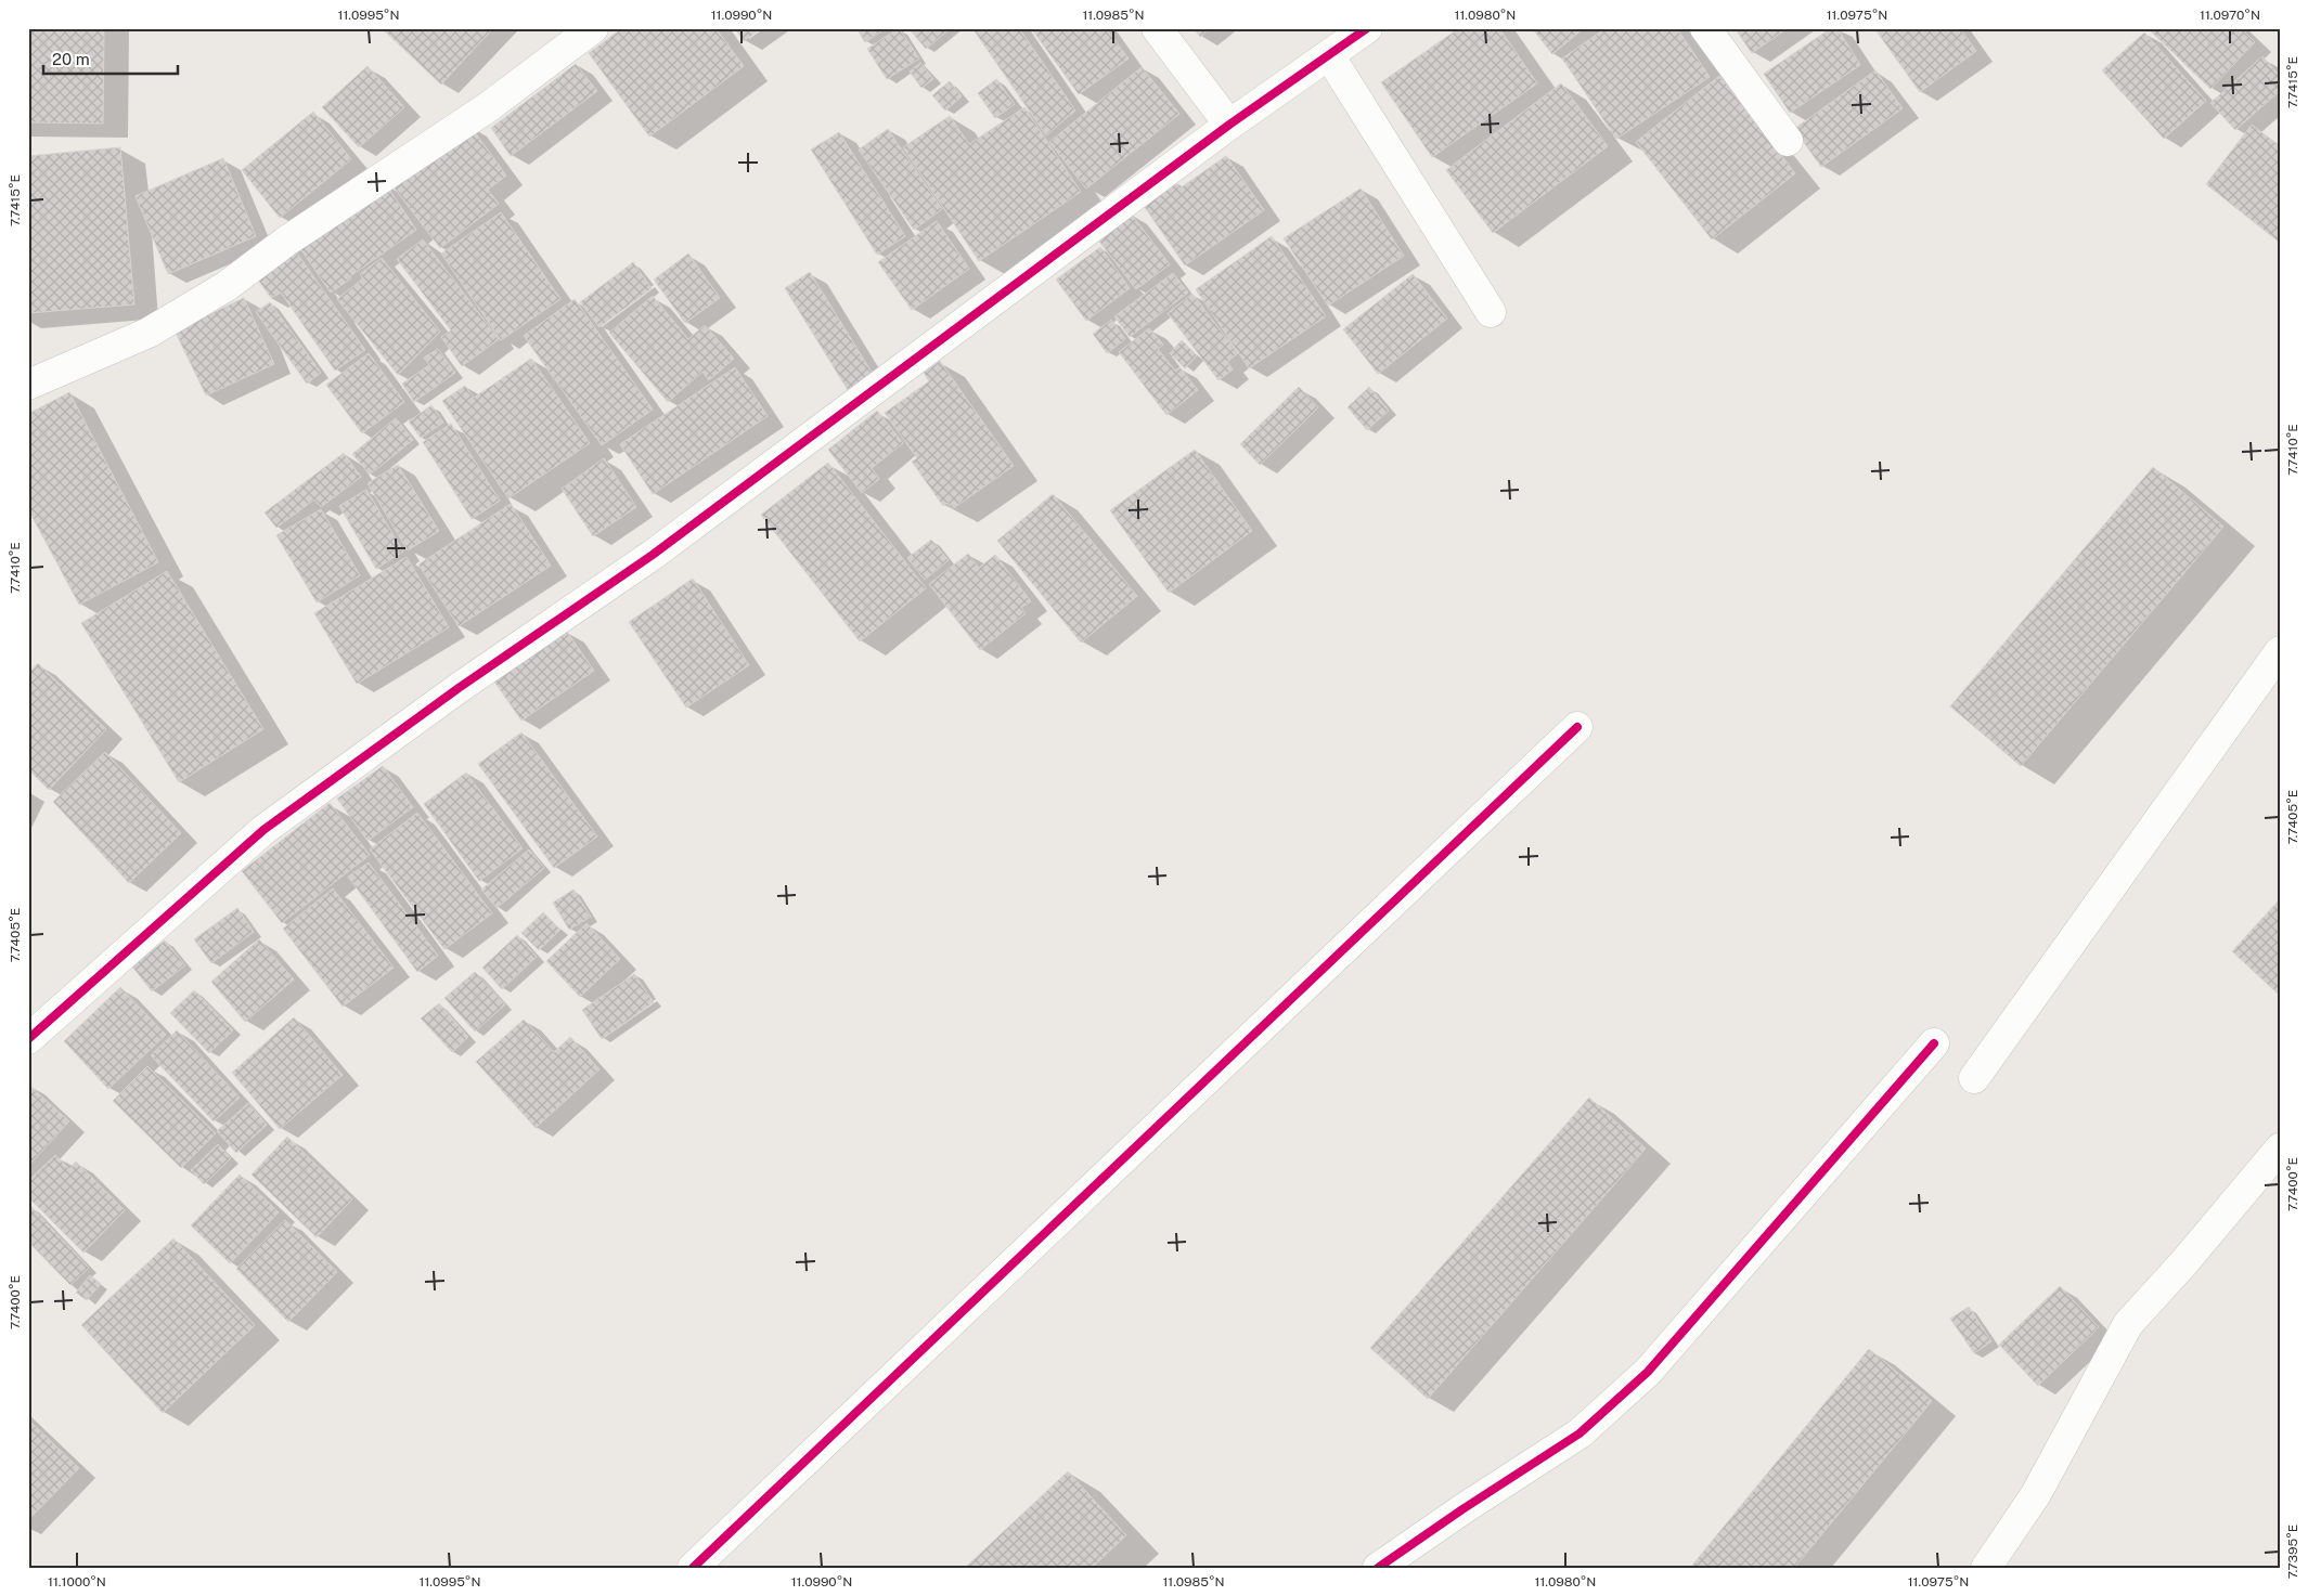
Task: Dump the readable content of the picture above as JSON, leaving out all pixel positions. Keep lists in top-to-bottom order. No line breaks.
{"scale_bar":"20 m","coordinates":["11.0995°N","11.0990°N","11.0985°N","11.0980°N","11.0975°N","11.0970°N","7.7415°E","7.7410°E","7.7405°E","7.7400°E","7.7395°E","11.1000°N"]}
